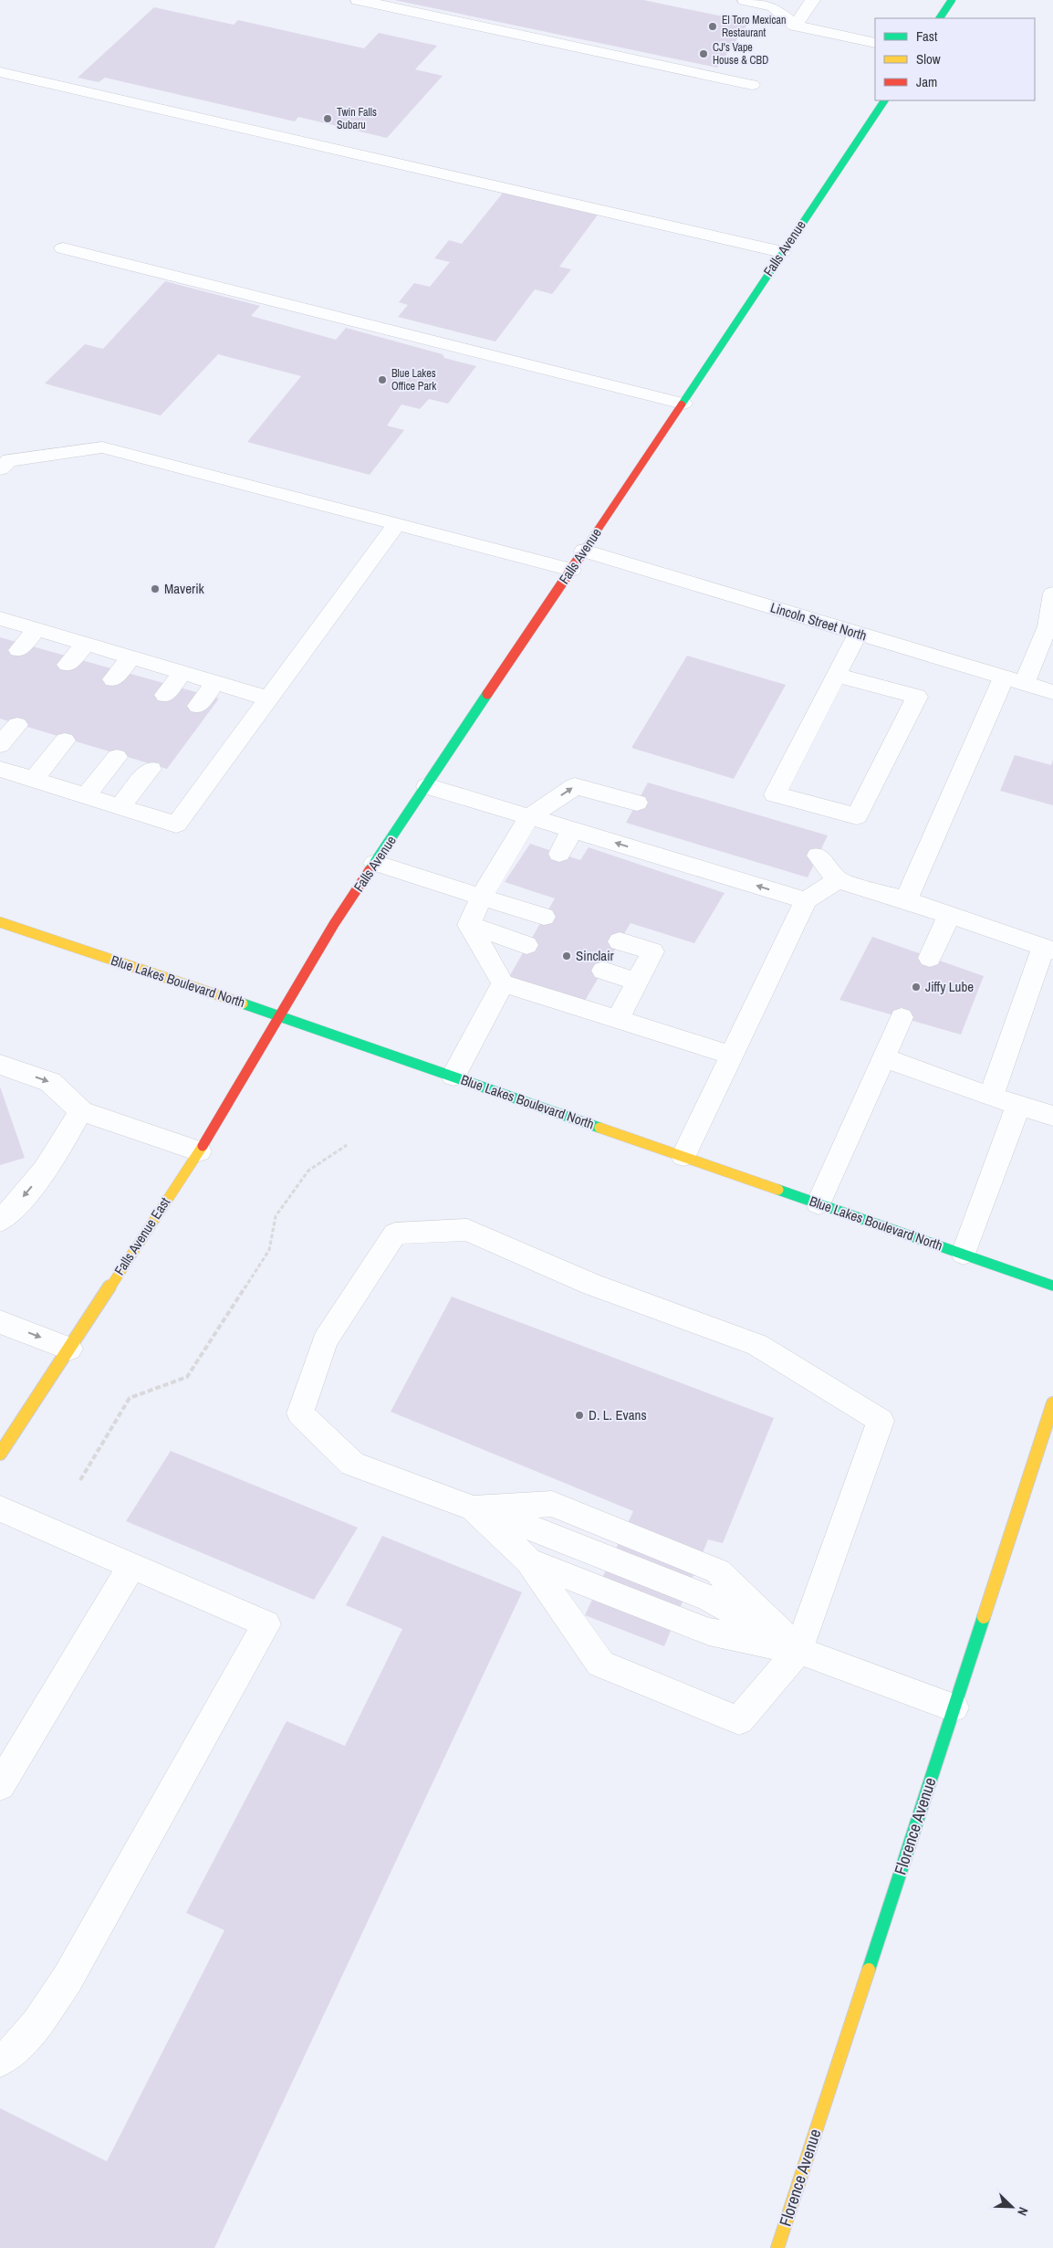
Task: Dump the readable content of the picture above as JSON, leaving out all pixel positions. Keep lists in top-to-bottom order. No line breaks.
{"streets":{"main road":["Falls Avenue","Blue Lakes Boulevard North","Falls Avenue East","Florence Avenue"],"street":["Lincoln Street North"]},"crossings":[["Falls Avenue","Lincoln Street North"],["Falls Avenue","Blue Lakes Boulevard North"],["Falls Avenue","Falls Avenue East"],["Blue Lakes Boulevard North","Falls Avenue East"]],"places":["El Toro Mexican Restaurant","CJ's Vape House & CBD","Twin Falls Subaru","Blue Lakes Office Park","Maverik","Sinclair","Jiffy Lube","D. L. Evans"],"legend":["Fast","Slow","Jam"],"north":"bottom right"}
